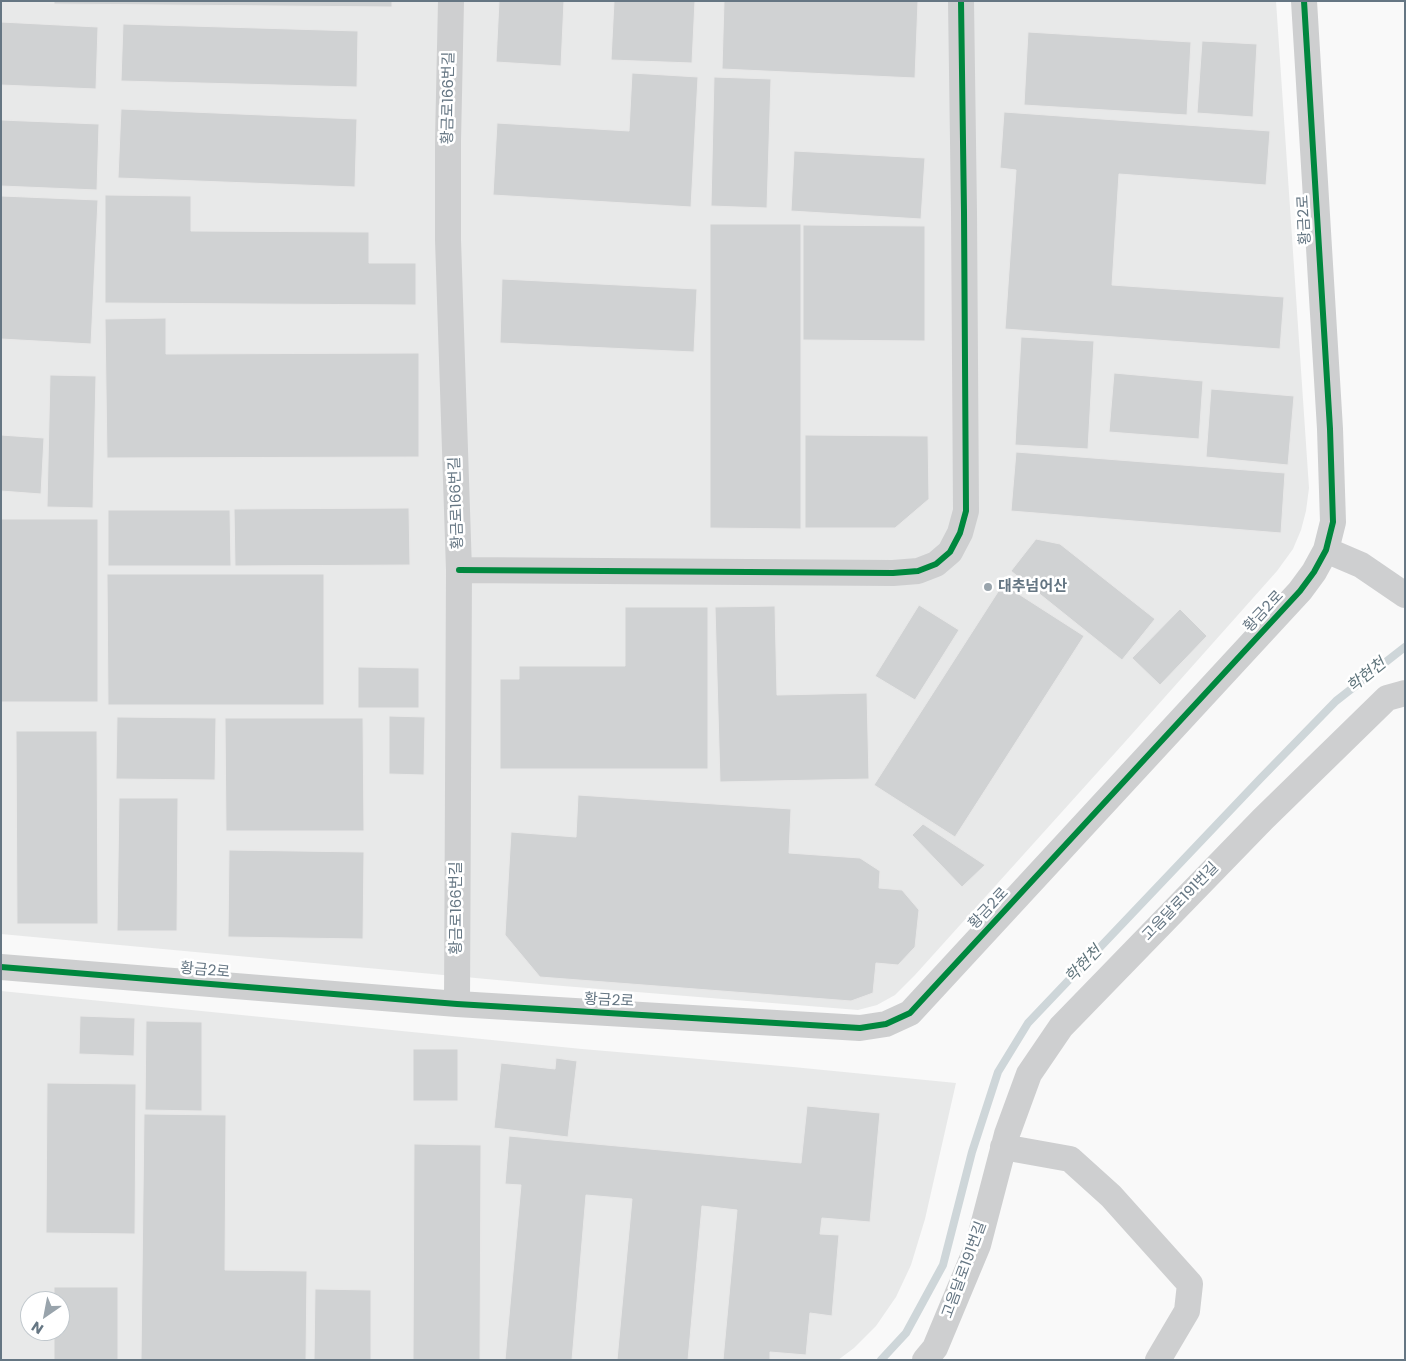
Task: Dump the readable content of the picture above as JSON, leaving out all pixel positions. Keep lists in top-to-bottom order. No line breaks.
{"streets":{"street":["황금로166번길","황금2로","고음달로191번길"]},"crossings":[["황금로166번길","황금2로"]],"water":["학현천"],"places":["대추넘어산"],"north":"bottom left"}
